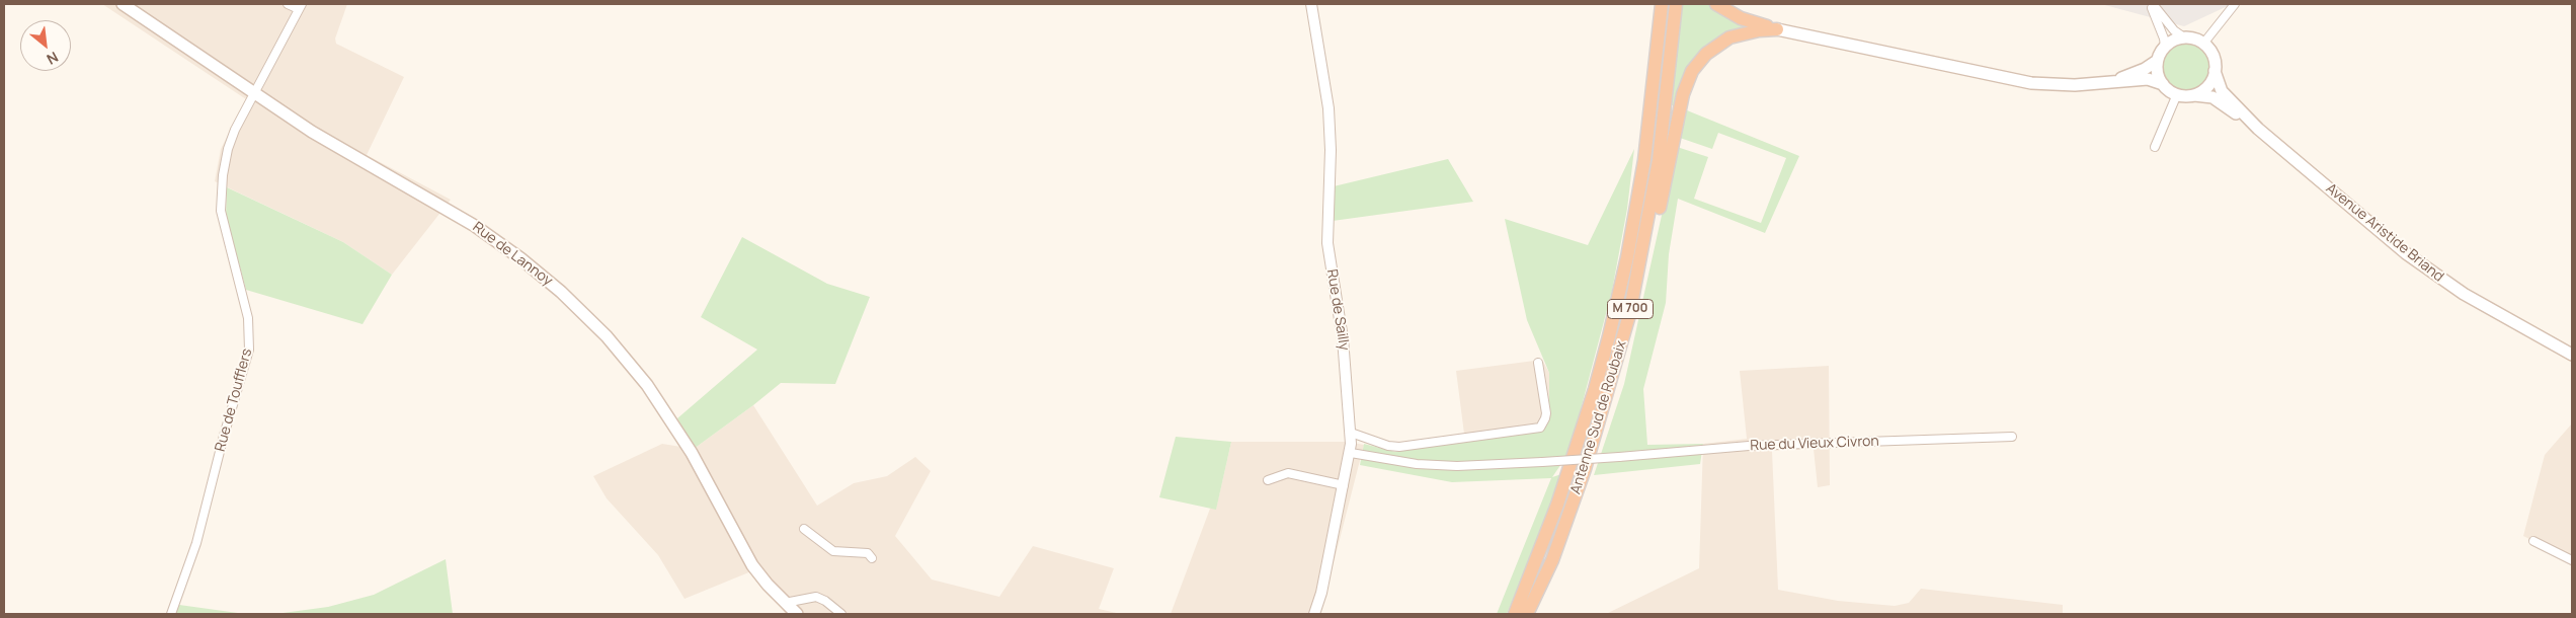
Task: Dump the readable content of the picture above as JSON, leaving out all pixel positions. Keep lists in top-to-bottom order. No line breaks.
{"streets":{"highway":["M 700","Antenne Sud de Roubaix"],"main road":["Avenue Aristide Briand","Rue de Lannoy"],"street":["Rue de Sailly","Rue de Toufflers","Rue du Vieux Civron"]},"crossings":[["Rue de Lannoy","Rue de Toufflers"],["Rue de Sailly","Rue du Vieux Civron"]],"north":"bottom right"}
